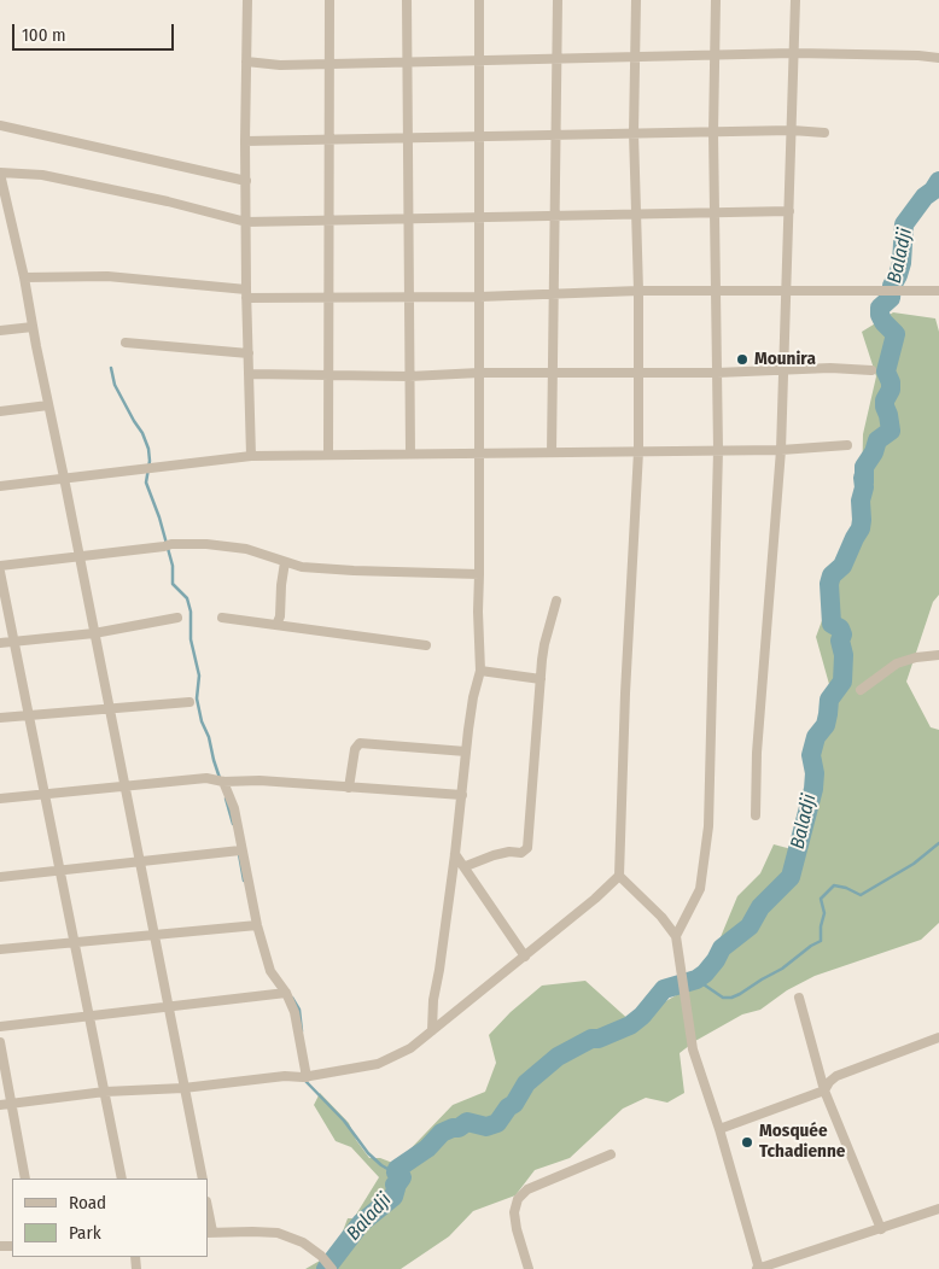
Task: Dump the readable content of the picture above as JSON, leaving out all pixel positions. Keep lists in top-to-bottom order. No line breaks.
{"water":["Baladji"],"places":["Mounira","Mosquée Tchadienne"],"legend":["Road","Park"],"scale_bar":"100 m"}
